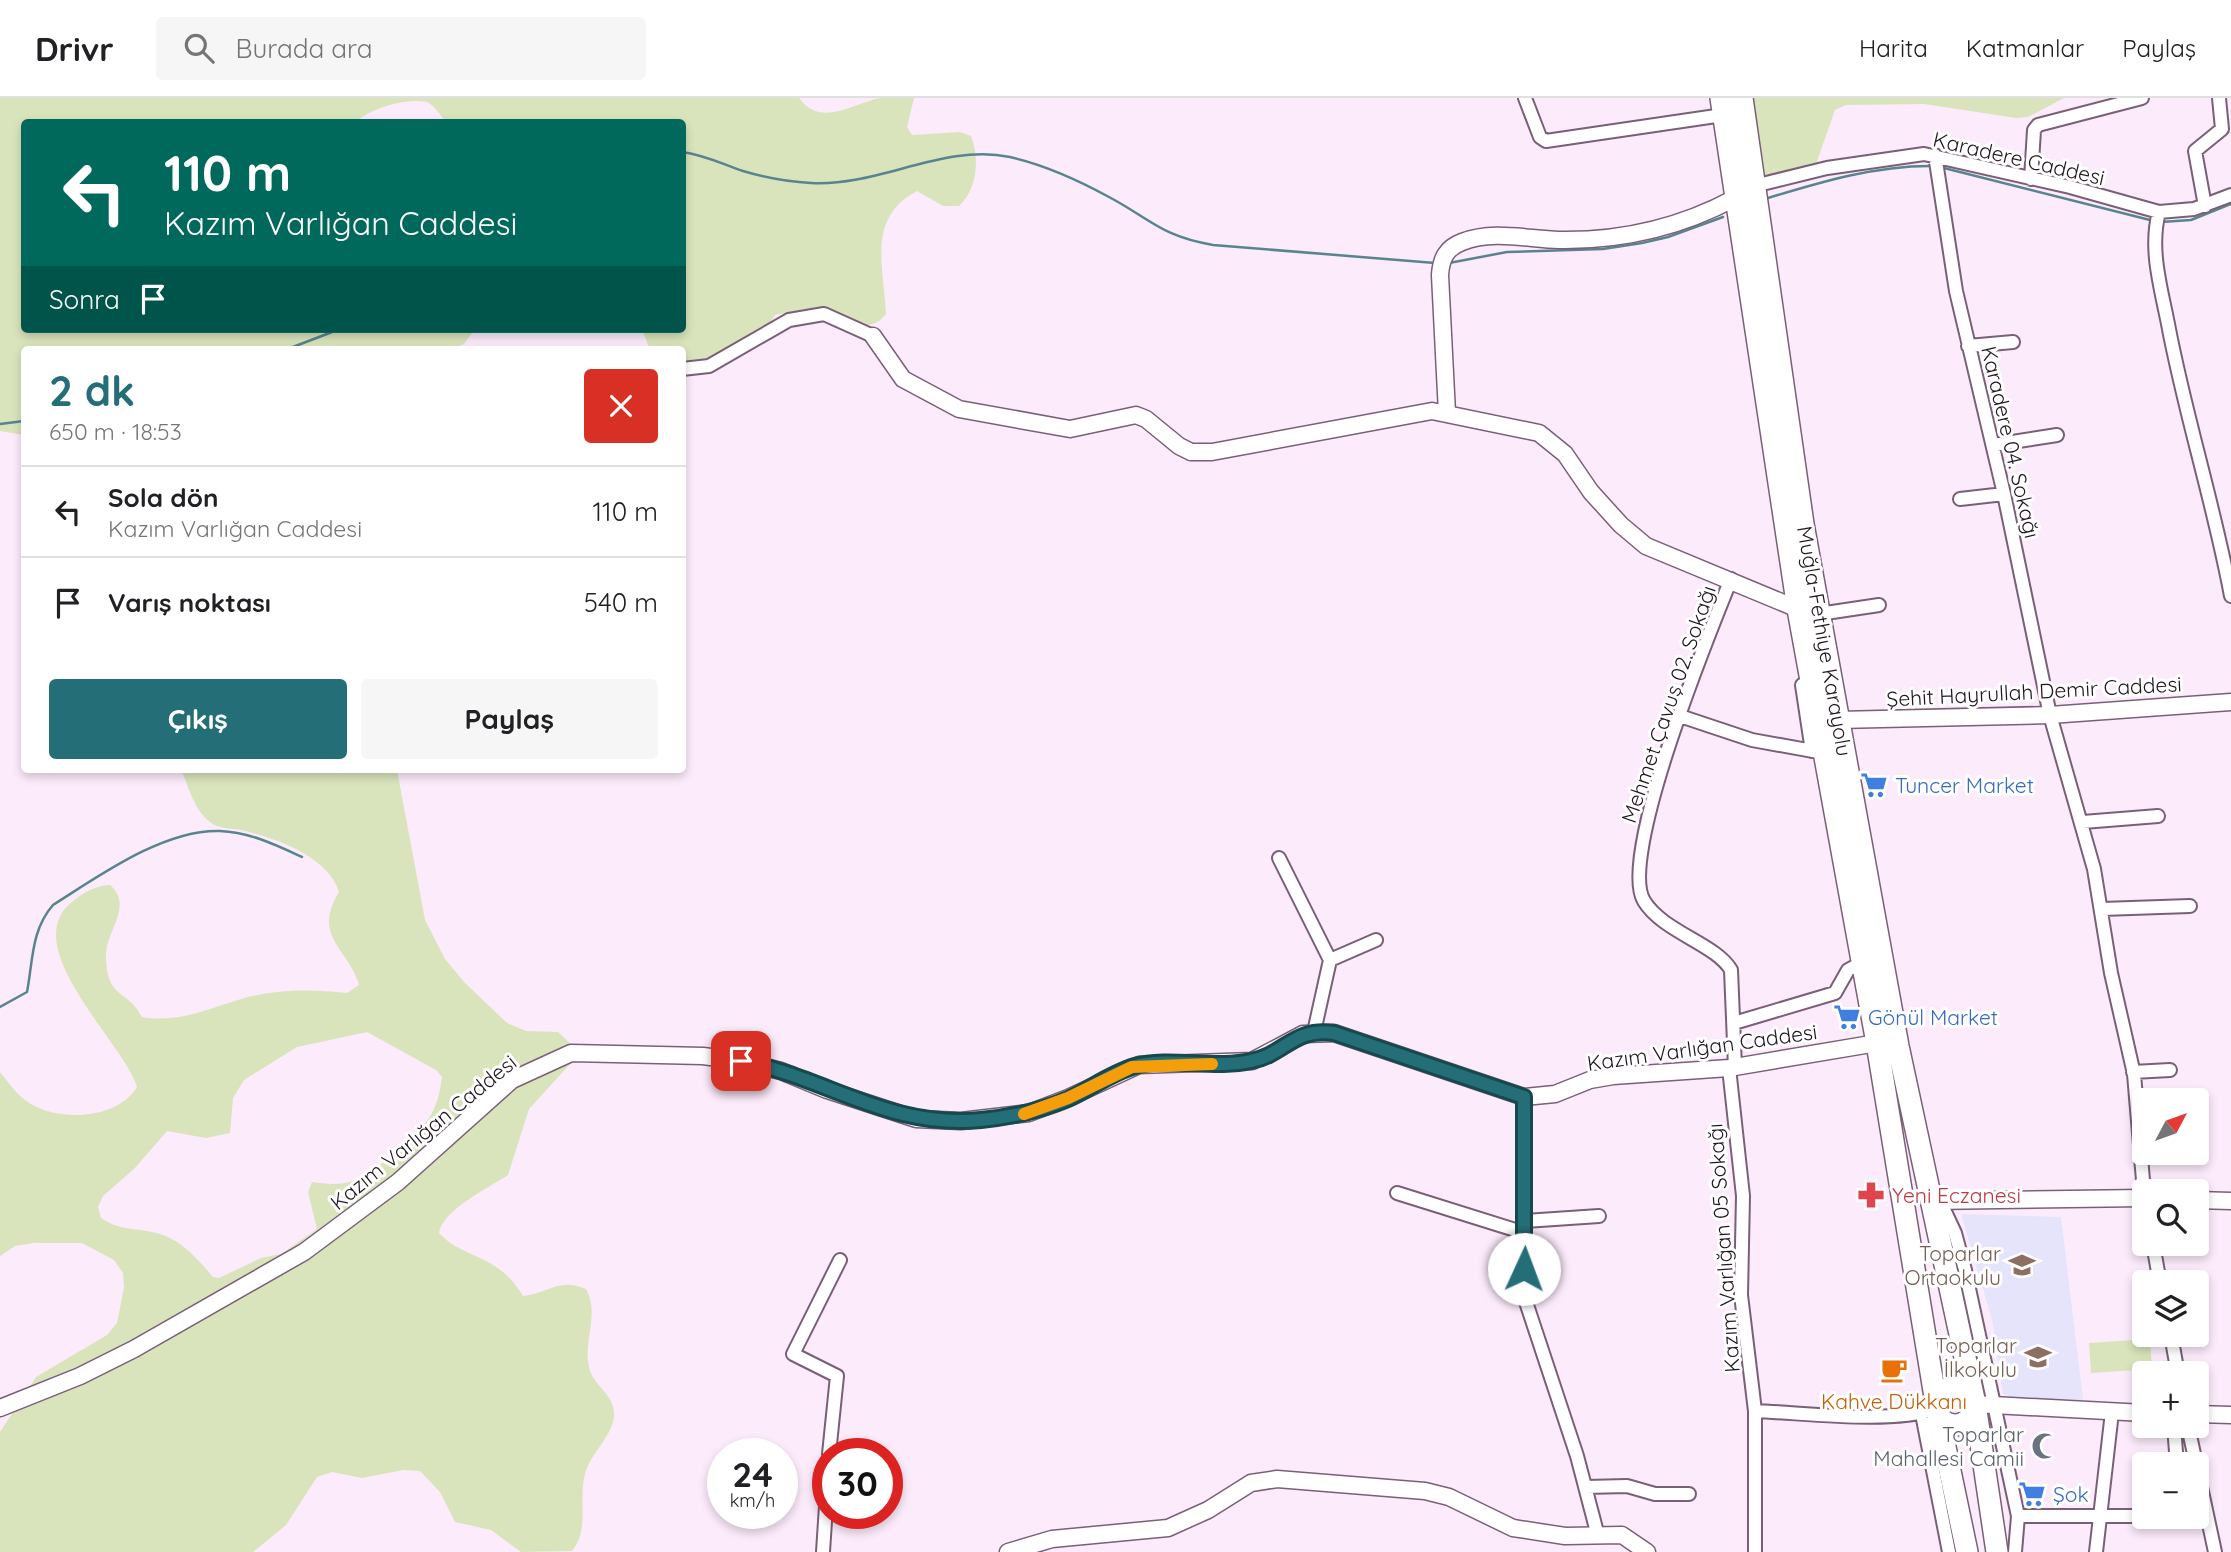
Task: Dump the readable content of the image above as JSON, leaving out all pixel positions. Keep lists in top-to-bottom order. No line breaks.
{"streets":{"highway":["Muğla-Fethiye Karayolu"],"street":["Karadere Caddesi","Karadere 04. Sokağı","Şehit Hayrullah Demir Caddesi","Mehmet Çavuş 02. Sokağı","Kazım Varlığan Caddesi","Kazım Varlığan 05 Sokağı"]},"crossings":[["Karadere Caddesi","Karadere 04. Sokağı"],["Karadere Caddesi","Muğla-Fethiye Karayolu"],["Karadere 04. Sokağı","Şehit Hayrullah Demir Caddesi"],["Muğla-Fethiye Karayolu","Şehit Hayrullah Demir Caddesi"],["Muğla-Fethiye Karayolu","Kazım Varlığan Caddesi"],["Mehmet Çavuş 02. Sokağı","Kazım Varlığan 05 Sokağı"],["Kazım Varlığan Caddesi","Kazım Varlığan 05 Sokağı"]],"places":{"supermarket":["Tuncer Market","Gönül Market","Şok"],"pharmacy":["Yeni Eczanesi"],"school or university":["Toparlar Ortaokulu","Toparlar İlkokulu"],"cafe":["Kahve Dükkanı"],"mosque":["Toparlar Mahallesi Camii"]},"north":"top right","page":{"header":"Drivr","search":"Burada ara","nav":["Harita","Katmanlar","Paylaş"],"turn":["110 m","Kazım Varlığan Caddesi"],"then":"Sonra","heading":["2 dk","650 m · 18:53"],"list":[{"name":"Sola dön","note":"Kazım Varlığan Caddesi","value":"110 m"},{"name":"Varış noktası","value":"540 m"}],"buttons":["Çıkış","Paylaş"],"map_buttons":["+","−"],"speed":"24 km/h","limit":"30"}}
